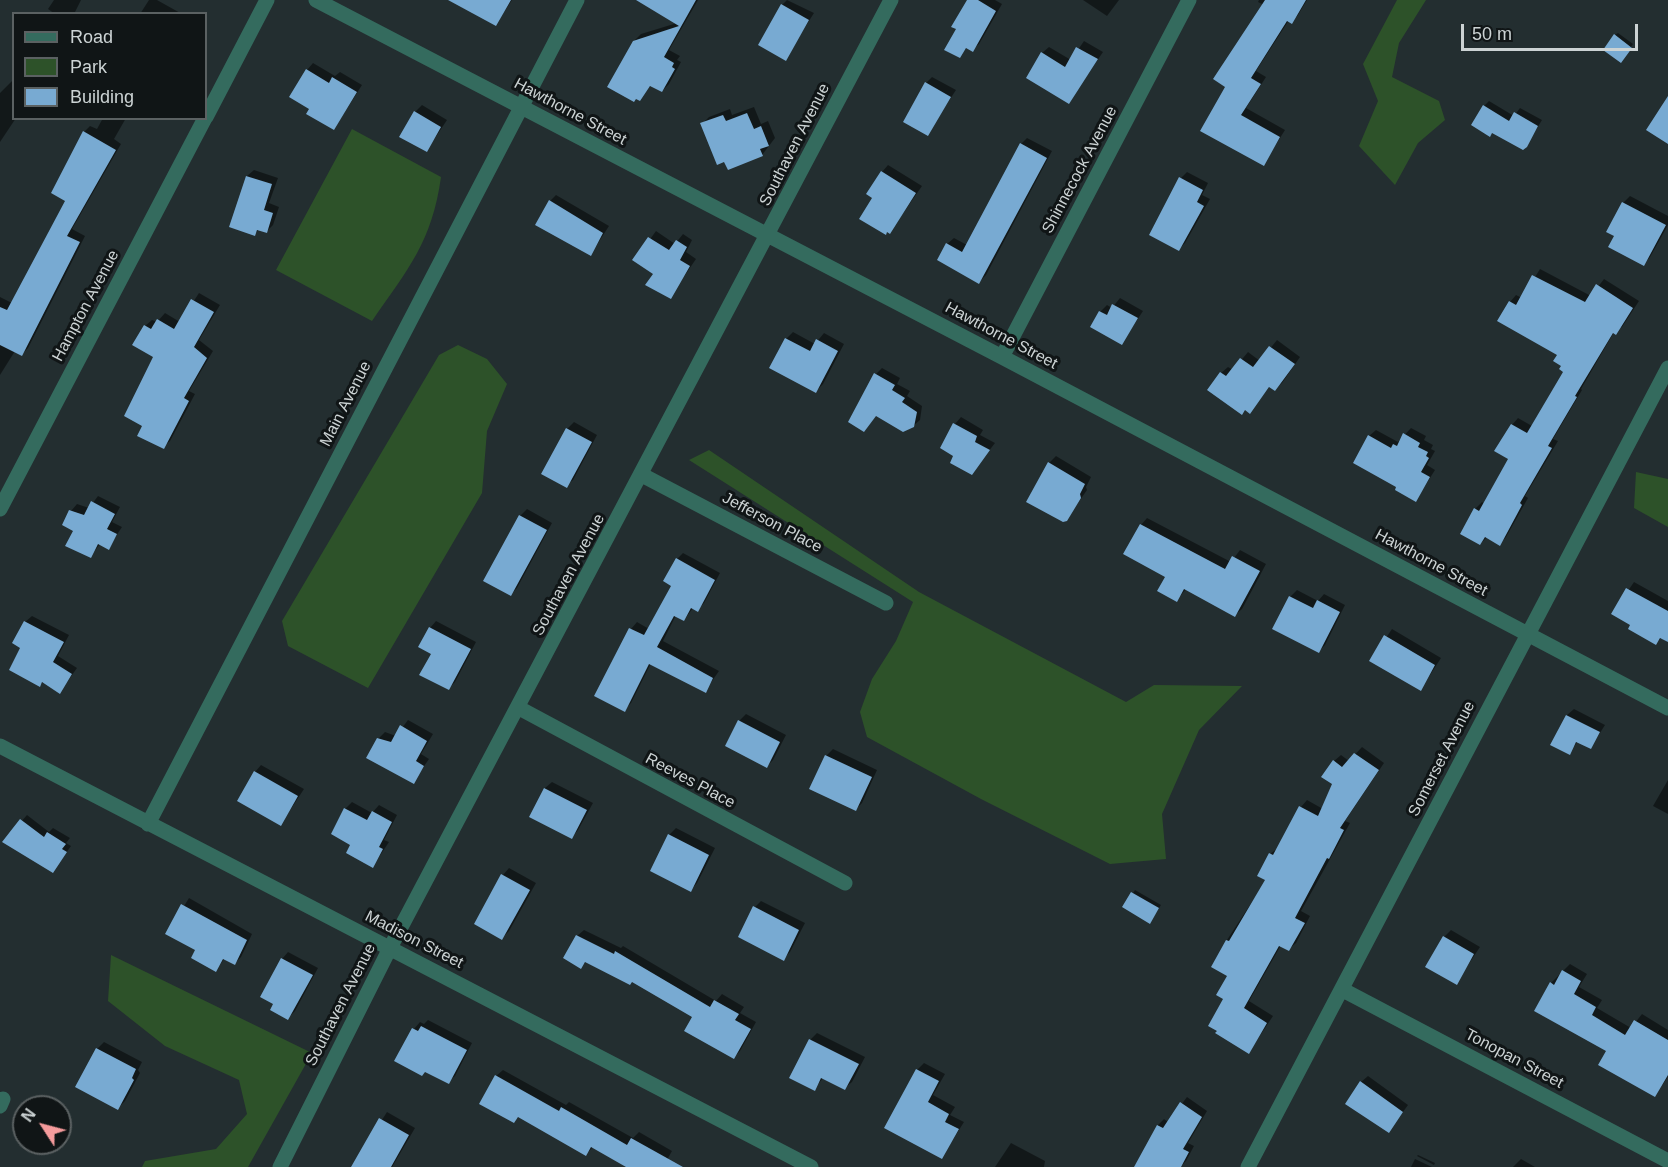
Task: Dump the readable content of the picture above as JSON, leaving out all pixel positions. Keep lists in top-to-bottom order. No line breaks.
{"streets":{"street":["Hawthorne Street","Southaven Avenue","Shinnecock Avenue","Hampton Avenue","Main Avenue","Jefferson Place","Somerset Avenue","Reeves Place","Madison Street","Tonopan Street"]},"crossings":[["Hawthorne Street","Southaven Avenue"],["Hawthorne Street","Shinnecock Avenue"],["Hawthorne Street","Main Avenue"],["Hawthorne Street","Somerset Avenue"],["Southaven Avenue","Jefferson Place"],["Southaven Avenue","Reeves Place"],["Southaven Avenue","Madison Street"],["Main Avenue","Madison Street"],["Somerset Avenue","Tonopan Street"]],"legend":["Road","Park","Building"],"scale_bar":"50 m","north":"top left"}
